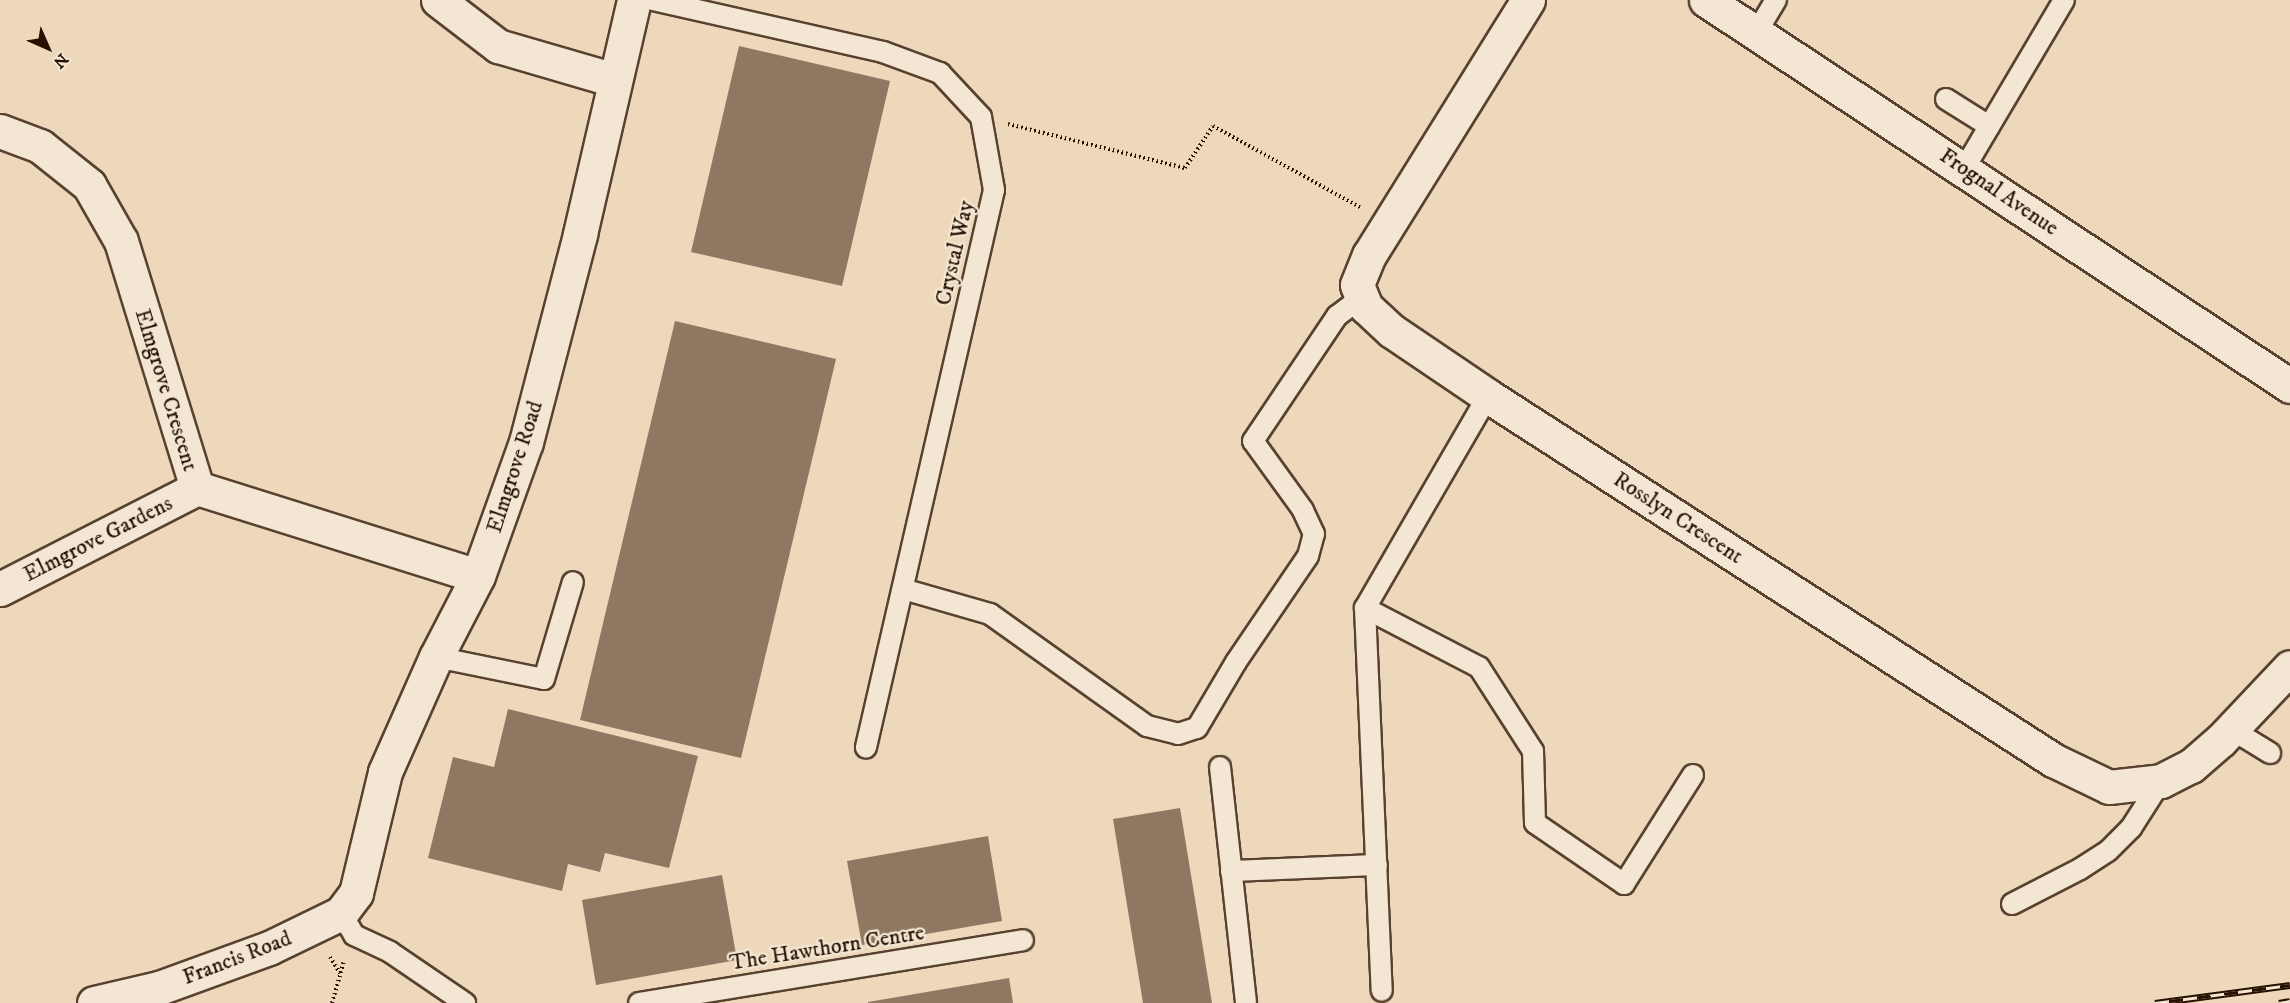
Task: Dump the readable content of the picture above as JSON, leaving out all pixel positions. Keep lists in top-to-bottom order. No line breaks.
{"streets":{"street":["Frognal Avenue","Elmgrove Crescent","Elmgrove Road","Rosslyn Crescent","Elmgrove Gardens","Francis Road"],"lane":["Crystal Way","The Hawthorn Centre"]},"crossings":[["Elmgrove Crescent","Elmgrove Road"],["Elmgrove Crescent","Elmgrove Gardens"],["Elmgrove Road","Francis Road"]],"north":"bottom right"}
